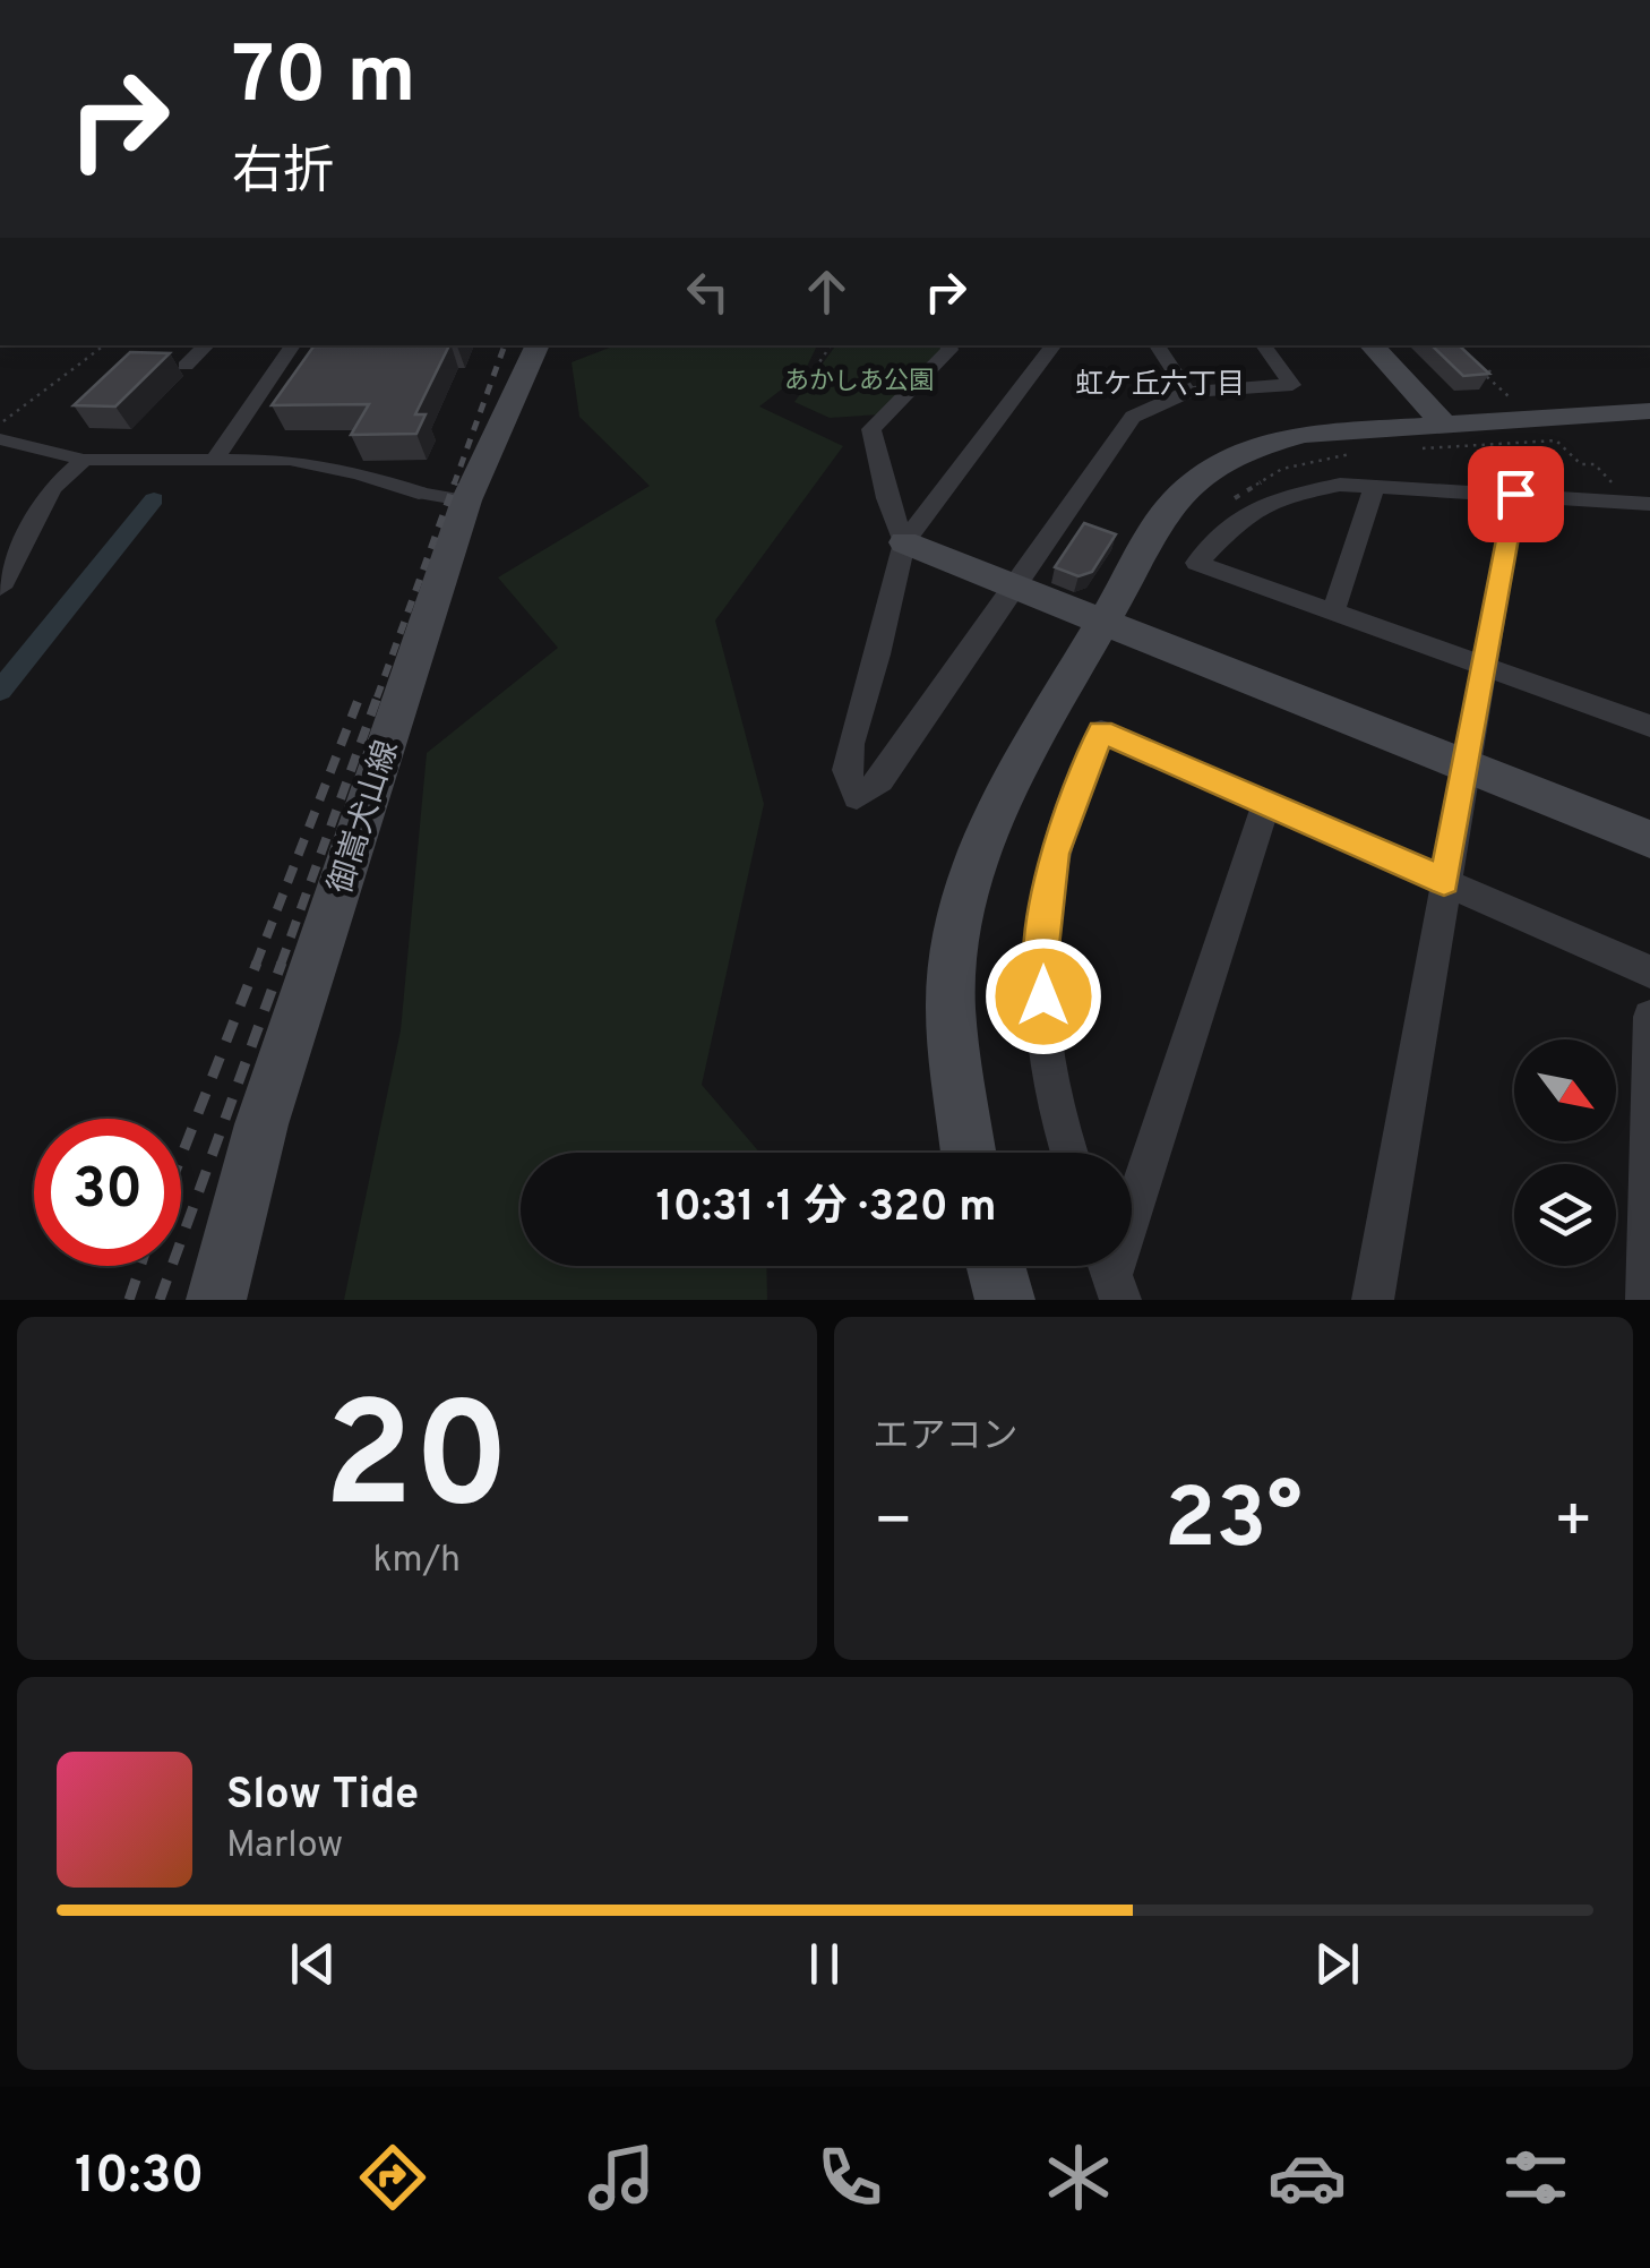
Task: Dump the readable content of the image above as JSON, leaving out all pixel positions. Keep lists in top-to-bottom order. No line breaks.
{"streets":{"street":["御嵩犬山線"]},"districts":["虹ケ丘六丁目"],"parks":["あかしあ公園"],"north":"bottom right","page":{"turn":["70 m","右折"],"limit":"30","trip":"10:31 · 1 分 · 320 m","tile":[["20","km/h"],"エアコン"],"heat":["−","23°","+"],"song":["Slow Tide","Marlow"],"tabs":"10:30"}}
